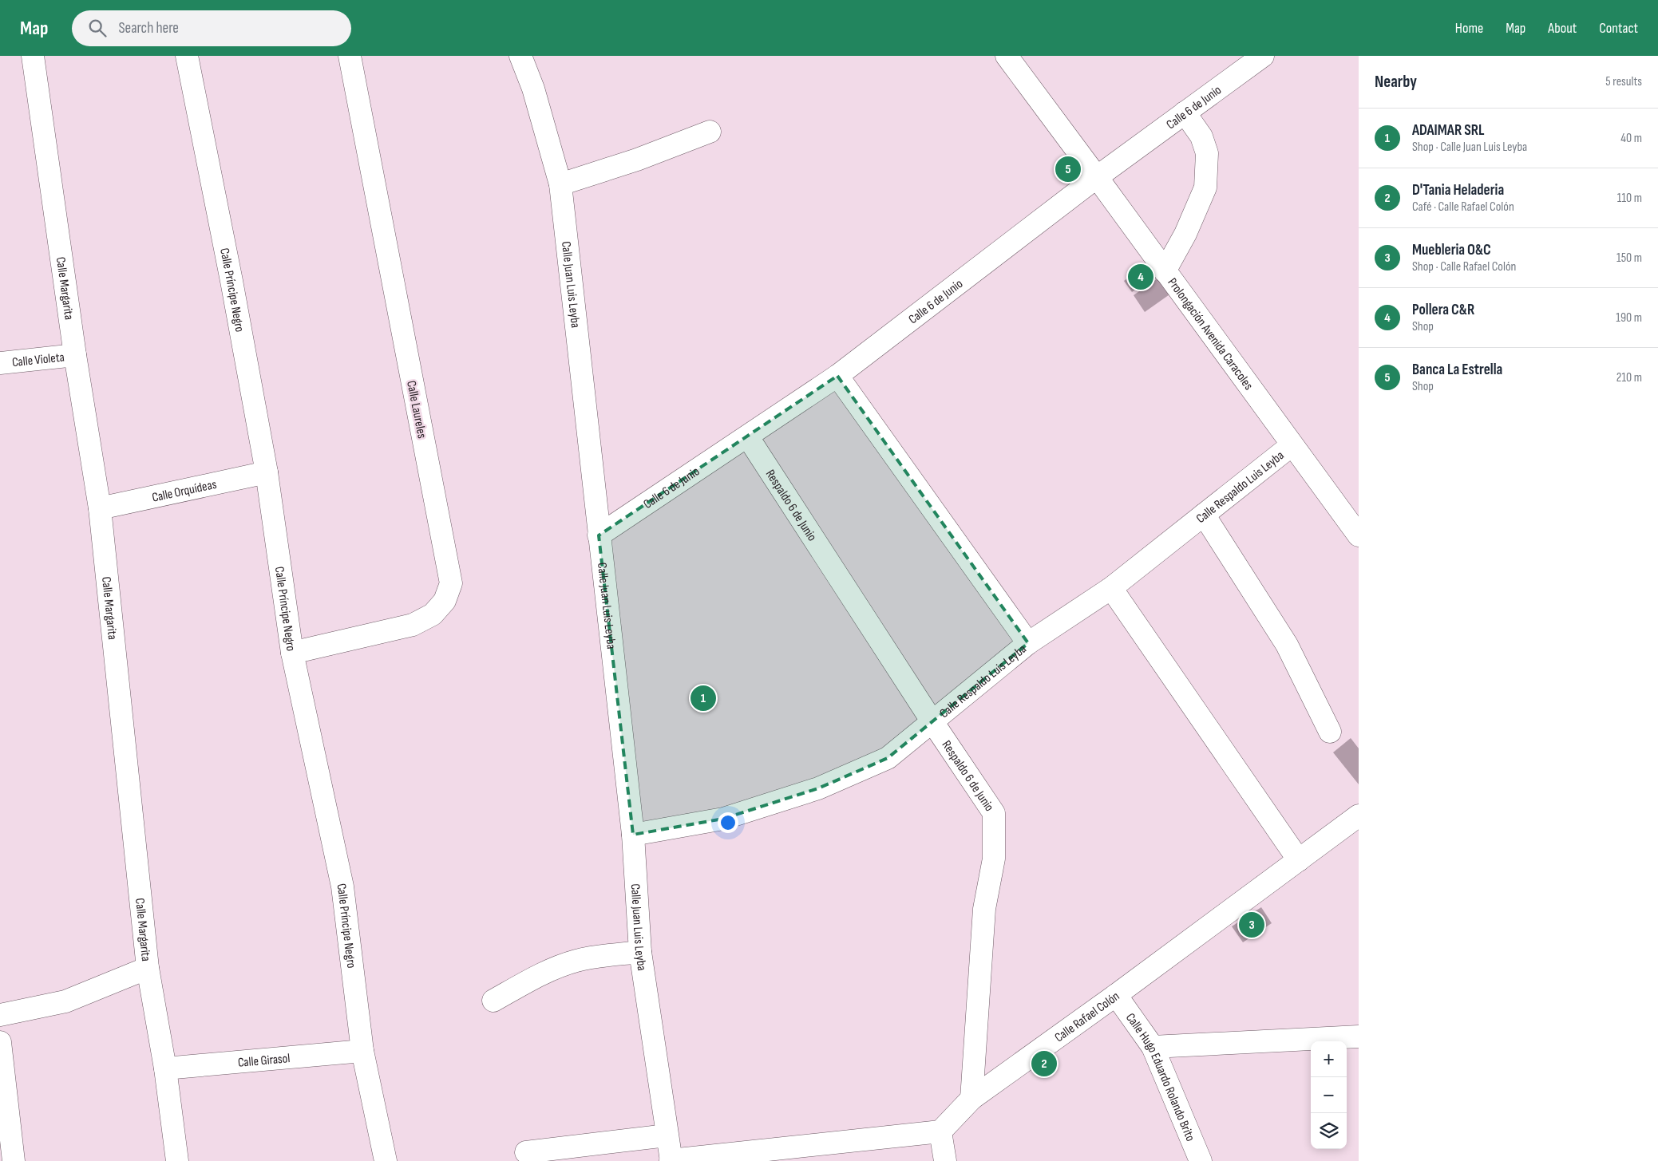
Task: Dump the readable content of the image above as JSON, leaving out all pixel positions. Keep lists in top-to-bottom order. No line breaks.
{"streets":{"street":["Calle 6 de Junio","Calle Juan Luis Leyba","Calle Margarita","Calle Príncipe Negro","Prolongación Avenida Caracoles","Calle Violeta","Calle Laureles","Calle Respaldo Luis Leyba","Calle Orquídeas","Respaldo 6 de Junio","Calle Rafael Colón","Calle Girasol","Calle Hugo Eduardo Rolando Brito"]},"crossings":[["Calle 6 de Junio","Calle Juan Luis Leyba"],["Calle 6 de Junio","Prolongación Avenida Caracoles"],["Calle 6 de Junio","Respaldo 6 de Junio"],["Calle Juan Luis Leyba","Calle Respaldo Luis Leyba"],["Calle Margarita","Calle Violeta"],["Calle Margarita","Calle Orquídeas"],["Calle Margarita","Calle Girasol"],["Calle Príncipe Negro","Calle Laureles"],["Calle Príncipe Negro","Calle Orquídeas"],["Calle Príncipe Negro","Calle Girasol"],["Prolongación Avenida Caracoles","Calle Respaldo Luis Leyba"],["Calle Respaldo Luis Leyba","Respaldo 6 de Junio"],["Respaldo 6 de Junio","Calle Rafael Colón"],["Calle Rafael Colón","Calle Hugo Eduardo Rolando Brito"]],"page":{"header":"Map","search":"Search here","nav":["Home","Map","About","Contact"],"heading":["Nearby","5 results"],"list":[{"mark":"1","name":"ADAIMAR SRL","note":"Shop · Calle Juan Luis Leyba","value":"40 m"},{"mark":"2","name":"D'Tania Heladeria","note":"Café · Calle Rafael Colón","value":"110 m"},{"mark":"3","name":"Muebleria O&C","note":"Shop · Calle Rafael Colón","value":"150 m"},{"mark":"4","name":"Pollera C&R","note":"Shop","value":"190 m"},{"mark":"5","name":"Banca La Estrella","note":"Shop","value":"210 m"}],"pins":["5","4","1","3","2"],"map_buttons":["+","−"]}}
